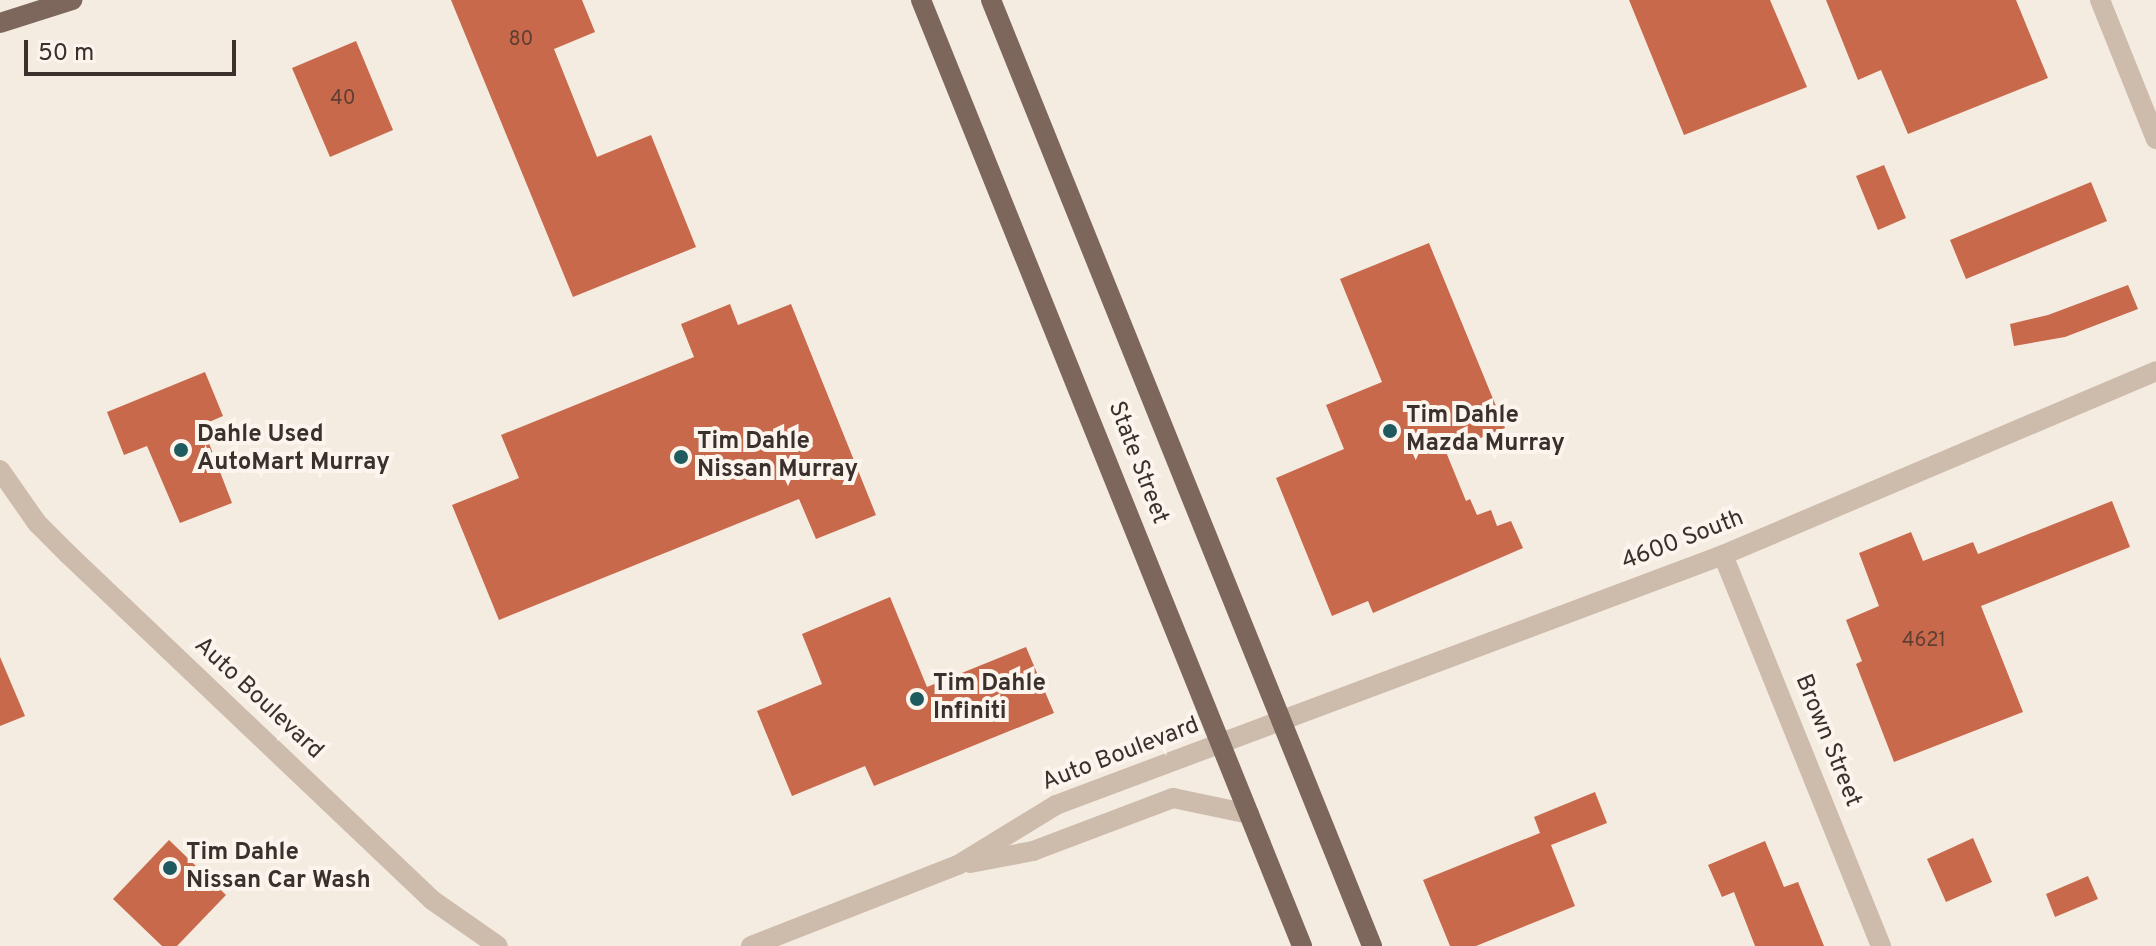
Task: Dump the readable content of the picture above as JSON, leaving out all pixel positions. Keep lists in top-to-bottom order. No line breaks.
{"streets":{"main road":["State Street"],"street":["4600 South","Auto Boulevard","Brown Street"]},"crossings":[["State Street","4600 South"],["State Street","Auto Boulevard"],["4600 South","Auto Boulevard"],["4600 South","Brown Street"]],"places":["Tim Dahle Mazda Murray","Dahle Used AutoMart Murray","Tim Dahle Nissan Murray","Tim Dahle Infiniti","Tim Dahle Nissan Car Wash"],"house_numbers":["80","40","4621"],"scale_bar":"50 m"}
